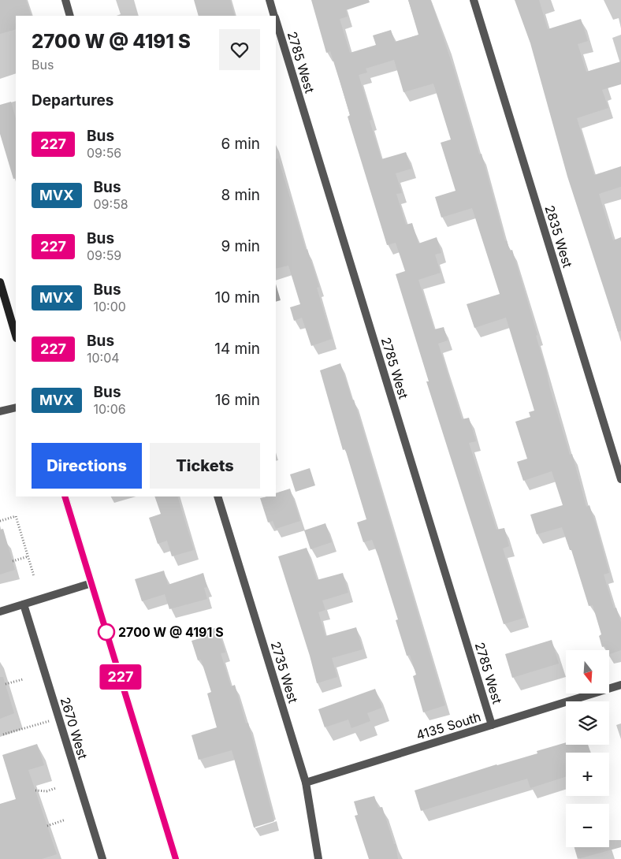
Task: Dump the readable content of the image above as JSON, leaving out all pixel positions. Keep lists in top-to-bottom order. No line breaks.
{"streets":{"street":["2785 West","2835 West","2735 West","4135 South","2670 West"]},"crossings":[["2785 West","4135 South"],["2735 West","4135 South"]],"places":["2700 W @ 4191 S"],"lines":["bus line 227"],"north":"bottom","page":{"on_map":"227","heading":[["2700 W @ 4191 S","Bus"],"Departures"],"list":[{"mark":"227","name":"Bus","note":"09:56","value":"6 min"},{"mark":"MVX","name":"Bus","note":"09:58","value":"8 min"},{"mark":"227","name":"Bus","note":"09:59","value":"9 min"},{"mark":"MVX","name":"Bus","note":"10:00","value":"10 min"},{"mark":"227","name":"Bus","note":"10:04","value":"14 min"},{"mark":"MVX","name":"Bus","note":"10:06","value":"16 min"}],"buttons":["Directions","Tickets"],"map_buttons":["+","−"]}}
